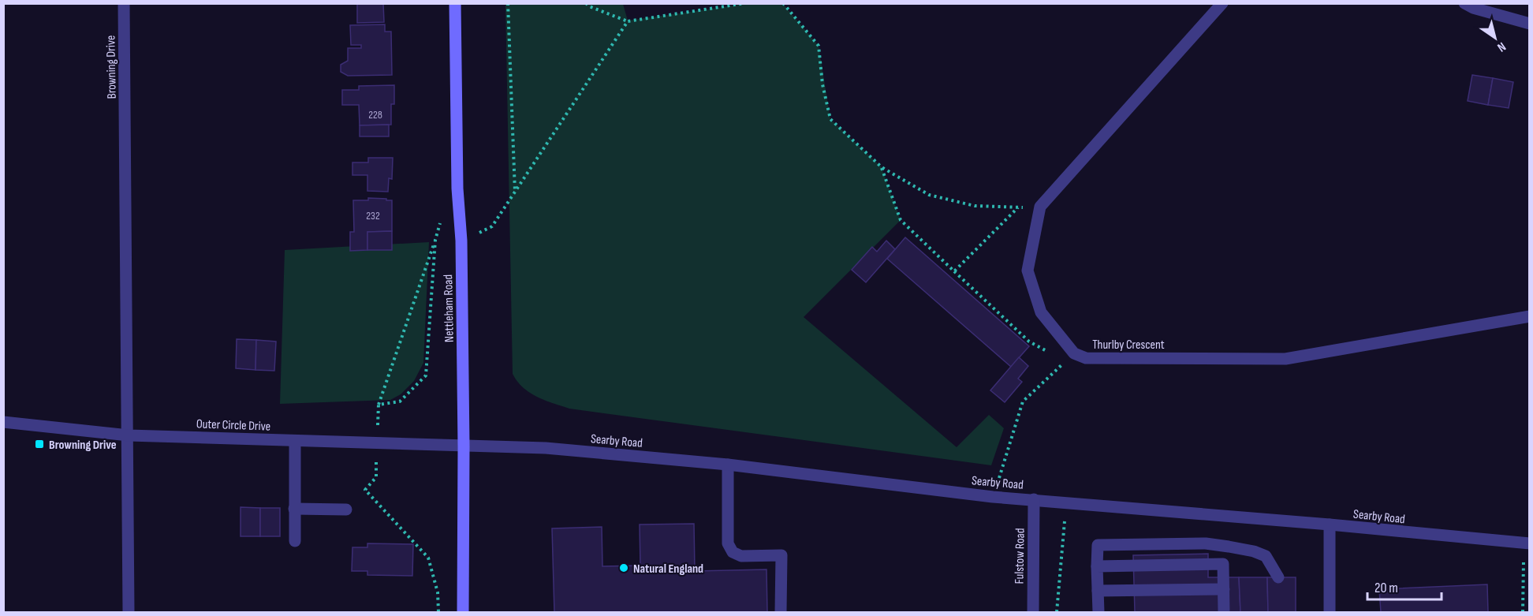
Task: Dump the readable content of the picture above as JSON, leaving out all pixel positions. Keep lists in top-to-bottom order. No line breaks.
{"streets":{"main road":["Nettleham Road"],"street":["Browning Drive","Thurlby Crescent","Outer Circle Drive","Searby Road","Fulstow Road"]},"crossings":[["Browning Drive","Outer Circle Drive"],["Nettleham Road","Outer Circle Drive"],["Nettleham Road","Searby Road"],["Outer Circle Drive","Searby Road"],["Searby Road","Fulstow Road"]],"places":{"transit":["Browning Drive"],"other":["Natural England"]},"house_numbers":["228","232"],"scale_bar":"20 m","north":"bottom right"}
